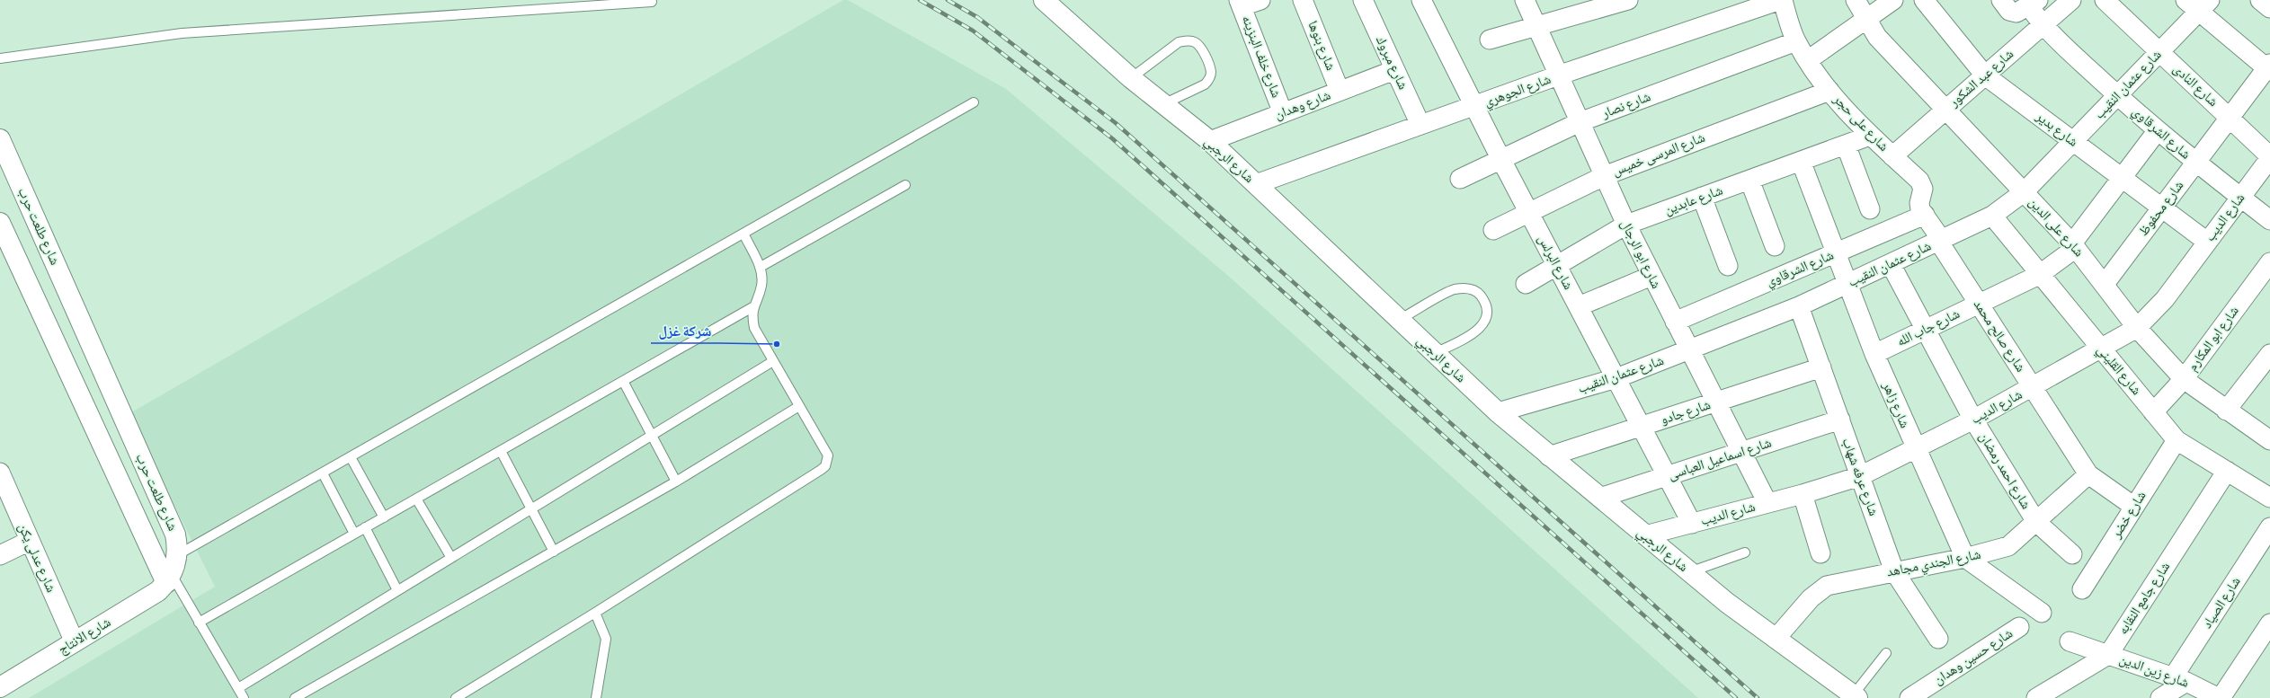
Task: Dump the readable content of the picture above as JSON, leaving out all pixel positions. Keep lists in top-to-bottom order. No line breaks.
{"streets":{"main road":["شارع الرجبي","شارع طلعت حرب","شارع الانتاج"],"street":["شارع بنوها","شارع خلف البنزينه","شارع مبروك","شارع عبد الشكور","شارع عثمان النقيب","شارع النادى","شارع الجوهري","شارع وهدان","شارع نصار","شارع على حجر","شارع بدير","شارع الشرقاوي","شارع المرسى خميس","شارع عابدين","شارع محفوظ","شارع الديب","شارع على الدين","شارع ابو الرجال","شارع البرلس","شارع جاب الله","شارع صالح محمد","شارع ابو المكارم","شارع القليني","شارع زاهر","شارع جادو","شارع اسماعيل العباسى","شارع احمد رمضان","شارع عرفه شهاب","شارع خضر","شارع عدلى يكن","شارع الجندي مجاهد","شارع جامع النقابه","شارع الصياد","شارع حسين وهدان","شارع زين الدين"]},"crossings":[["شارع بنوها","شارع وهدان"],["شارع خلف البنزينه","شارع وهدان"],["شارع مبروك","شارع الجوهري"],["شارع مبروك","شارع وهدان"],["شارع عبد الشكور","شارع على حجر"],["شارع عبد الشكور","شارع بدير"],["شارع عبد الشكور","شارع الشرقاوي"],["شارع عبد الشكور","شارع على الدين"],["شارع عثمان النقيب","شارع النادى"],["شارع عثمان النقيب","شارع على حجر"],["شارع عثمان النقيب","شارع بدير"],["شارع عثمان النقيب","شارع الشرقاوي"],["شارع عثمان النقيب","شارع الرجبي"],["شارع عثمان النقيب","شارع على الدين"],["شارع عثمان النقيب","شارع ابو الرجال"],["شارع عثمان النقيب","شارع البرلس"],["شارع عثمان النقيب","شارع صالح محمد"],["شارع عثمان النقيب","شارع القليني"],["شارع عثمان النقيب","شارع زاهر"],["شارع عثمان النقيب","شارع احمد رمضان"],["شارع عثمان النقيب","شارع عرفه شهاب"],["شارع النادى","شارع محفوظ"],["شارع النادى","شارع الديب"],["شارع الجوهري","شارع الرجبي"],["شارع الجوهري","شارع ابو الرجال"],["شارع الجوهري","شارع البرلس"],["شارع وهدان","شارع الرجبي"],["شارع نصار","شارع على حجر"],["شارع نصار","شارع ابو الرجال"],["شارع نصار","شارع البرلس"],["شارع على حجر","شارع الشرقاوي"],["شارع على حجر","شارع المرسى خميس"],["شارع على حجر","شارع عابدين"],["شارع على حجر","شارع صالح محمد"],["شارع بدير","شارع محفوظ"],["شارع بدير","شارع الديب"],["شارع بدير","شارع جاب الله"],["شارع الشرقاوي","شارع محفوظ"],["شارع الشرقاوي","شارع الديب"],["شارع الشرقاوي","شارع ابو الرجال"],["شارع الشرقاوي","شارع جاب الله"],["شارع الشرقاوي","شارع زاهر"],["شارع المرسى خميس","شارع ابو الرجال"],["شارع المرسى خميس","شارع البرلس"],["شارع الرجبي","شارع الديب"],["شارع الرجبي","شارع جادو"],["شارع الرجبي","شارع اسماعيل العباسى"],["شارع الرجبي","شارع الجندي مجاهد"],["شارع عابدين","شارع ابو الرجال"],["شارع عابدين","شارع البرلس"],["شارع عابدين","شارع زاهر"],["شارع محفوظ","شارع على الدين"],["شارع الديب","شارع على الدين"],["شارع الديب","شارع ابو الرجال"],["شارع الديب","شارع البرلس"],["شارع الديب","شارع صالح محمد"],["شارع الديب","شارع القليني"],["شارع الديب","شارع زاهر"],["شارع الديب","شارع احمد رمضان"],["شارع الديب","شارع عرفه شهاب"],["شارع طلعت حرب","شارع الانتاج"],["شارع على الدين","شارع جاب الله"],["شارع على الدين","شارع ابو المكارم"],["شارع ابو الرجال","شارع جادو"],["شارع ابو الرجال","شارع اسماعيل العباسى"],["شارع البرلس","شارع جادو"],["شارع البرلس","شارع اسماعيل العباسى"],["شارع جاب الله","شارع صالح محمد"],["شارع جاب الله","شارع القليني"],["شارع جاب الله","شارع زاهر"],["شارع جاب الله","شارع احمد رمضان"],["شارع صالح محمد","شارع خضر"],["شارع صالح محمد","شارع الجندي مجاهد"],["شارع ابو المكارم","شارع القليني"],["شارع القليني","شارع خضر"],["شارع القليني","شارع جامع النقابه"],["شارع زاهر","شارع الجندي مجاهد"],["شارع جادو","شارع عرفه شهاب"],["شارع اسماعيل العباسى","شارع عرفه شهاب"],["شارع احمد رمضان","شارع الجندي مجاهد"],["شارع عرفه شهاب","شارع الجندي مجاهد"],["شارع عدلى يكن","شارع الانتاج"],["شارع جامع النقابه","شارع زين الدين"],["شارع الصياد","شارع زين الدين"]],"places":["شركة غزل"]}
